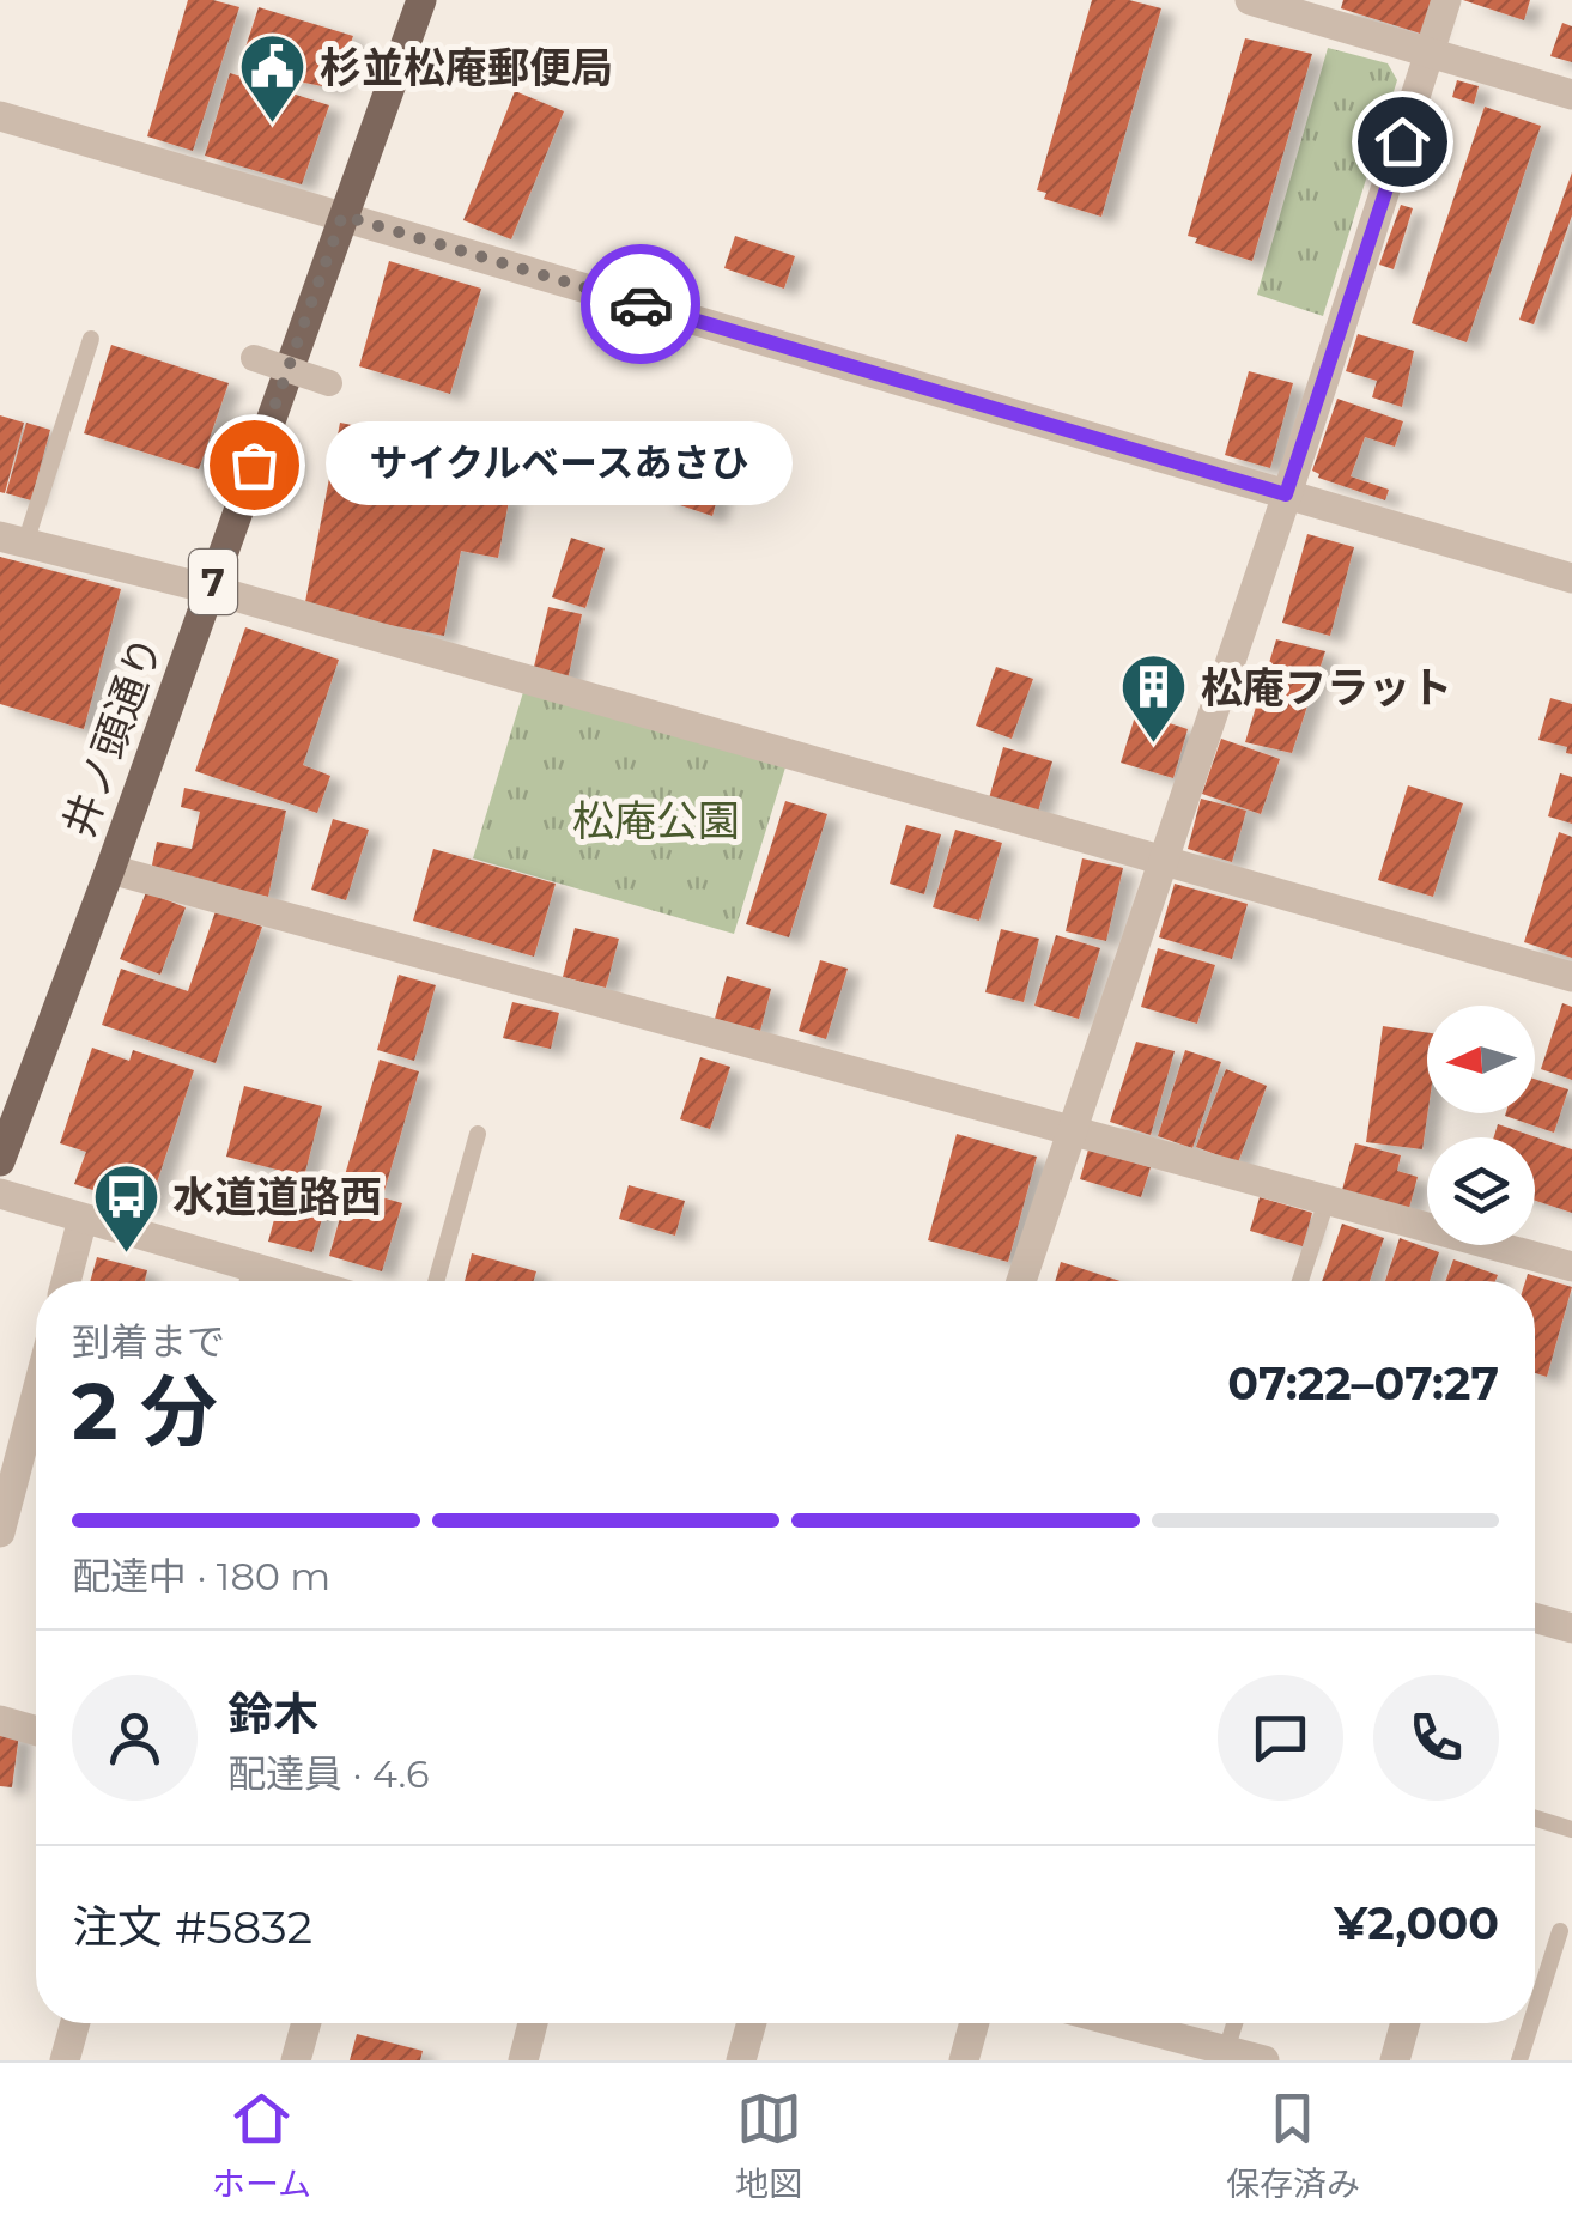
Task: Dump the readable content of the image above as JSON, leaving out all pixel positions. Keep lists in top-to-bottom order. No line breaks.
{"streets":{"main road":["7","井ノ頭通り"]},"parks":["松庵公園"],"places":{"public building":["杉並松庵郵便局"],"other":["サイクルベースあさひ"],"building":["松庵フラット"],"bus stop":["水道道路西"]},"north":"left","page":{"bubble":"サイクルベースあさひ","heading":["2 分","到着まで","07:22–07:27"],"panel":["鈴木","配達員 · 4.6","注文 #5832","¥2,000"],"bar":"配達中 · 180 m","tabs":["ホーム","地図","保存済み"]}}
